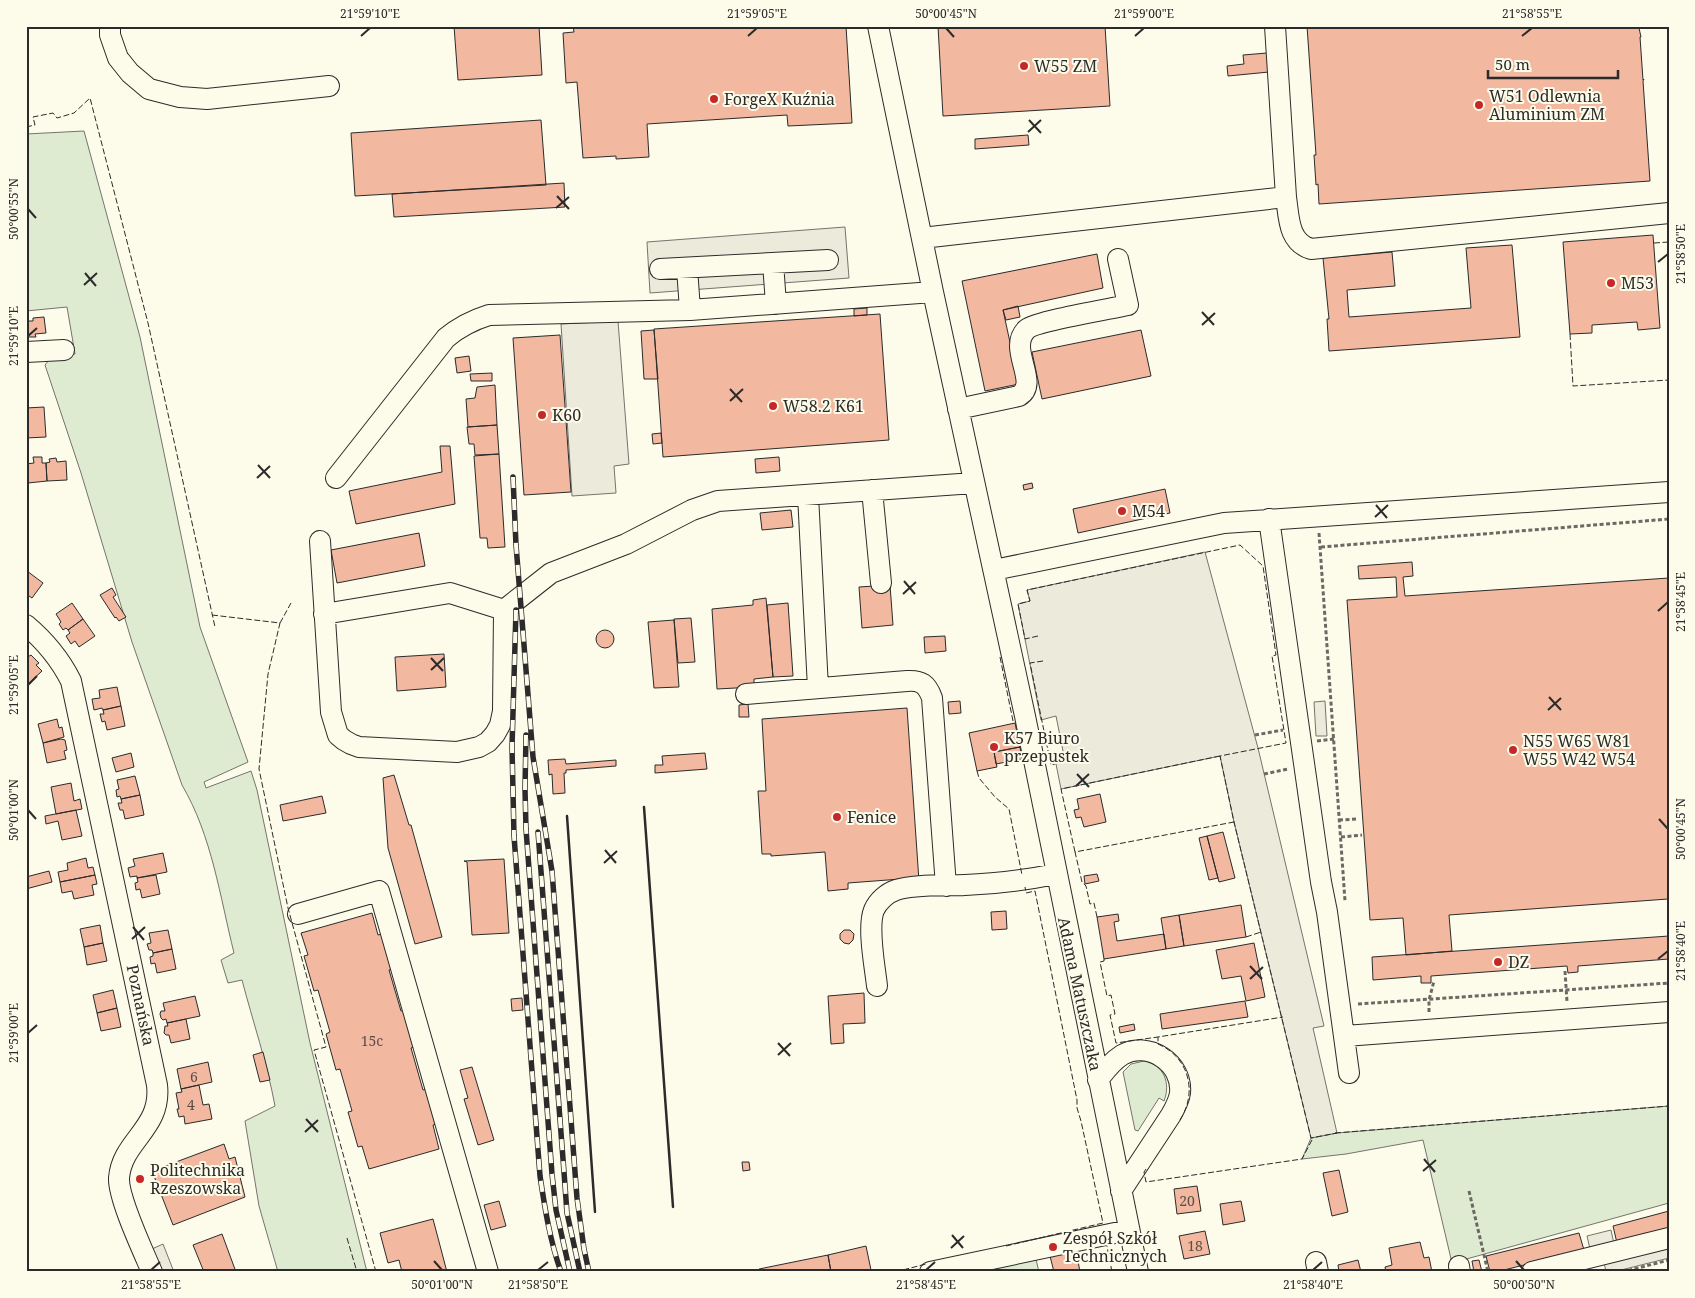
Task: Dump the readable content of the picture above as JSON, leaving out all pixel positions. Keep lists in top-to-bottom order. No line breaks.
{"streets":{"street":["Adama Matuszczaka","Poznańska"]},"places":["W55 ZM","ForgeX Kuźnia","W51 Odlewnia Aluminium ZM","M53","W58.2 K61","K60","M54","K57 Biuro przepustek","N55 W65 W81 W55 W42 W54","Fenice","DZ","Politechnika Rzeszowska","Zespół Szkół Technicznych"],"house_numbers":["15c","6","4","20","18"],"scale_bar":"50 m","coordinates":["21°59'10\"E","21°59'05\"E","50°00'45\"N","21°59'00\"E","21°58'55\"E","50°00'55\"N","21°58'50\"E","21°58'45\"E","50°01'00\"N","21°58'40\"E","50°00'50\"N"]}
